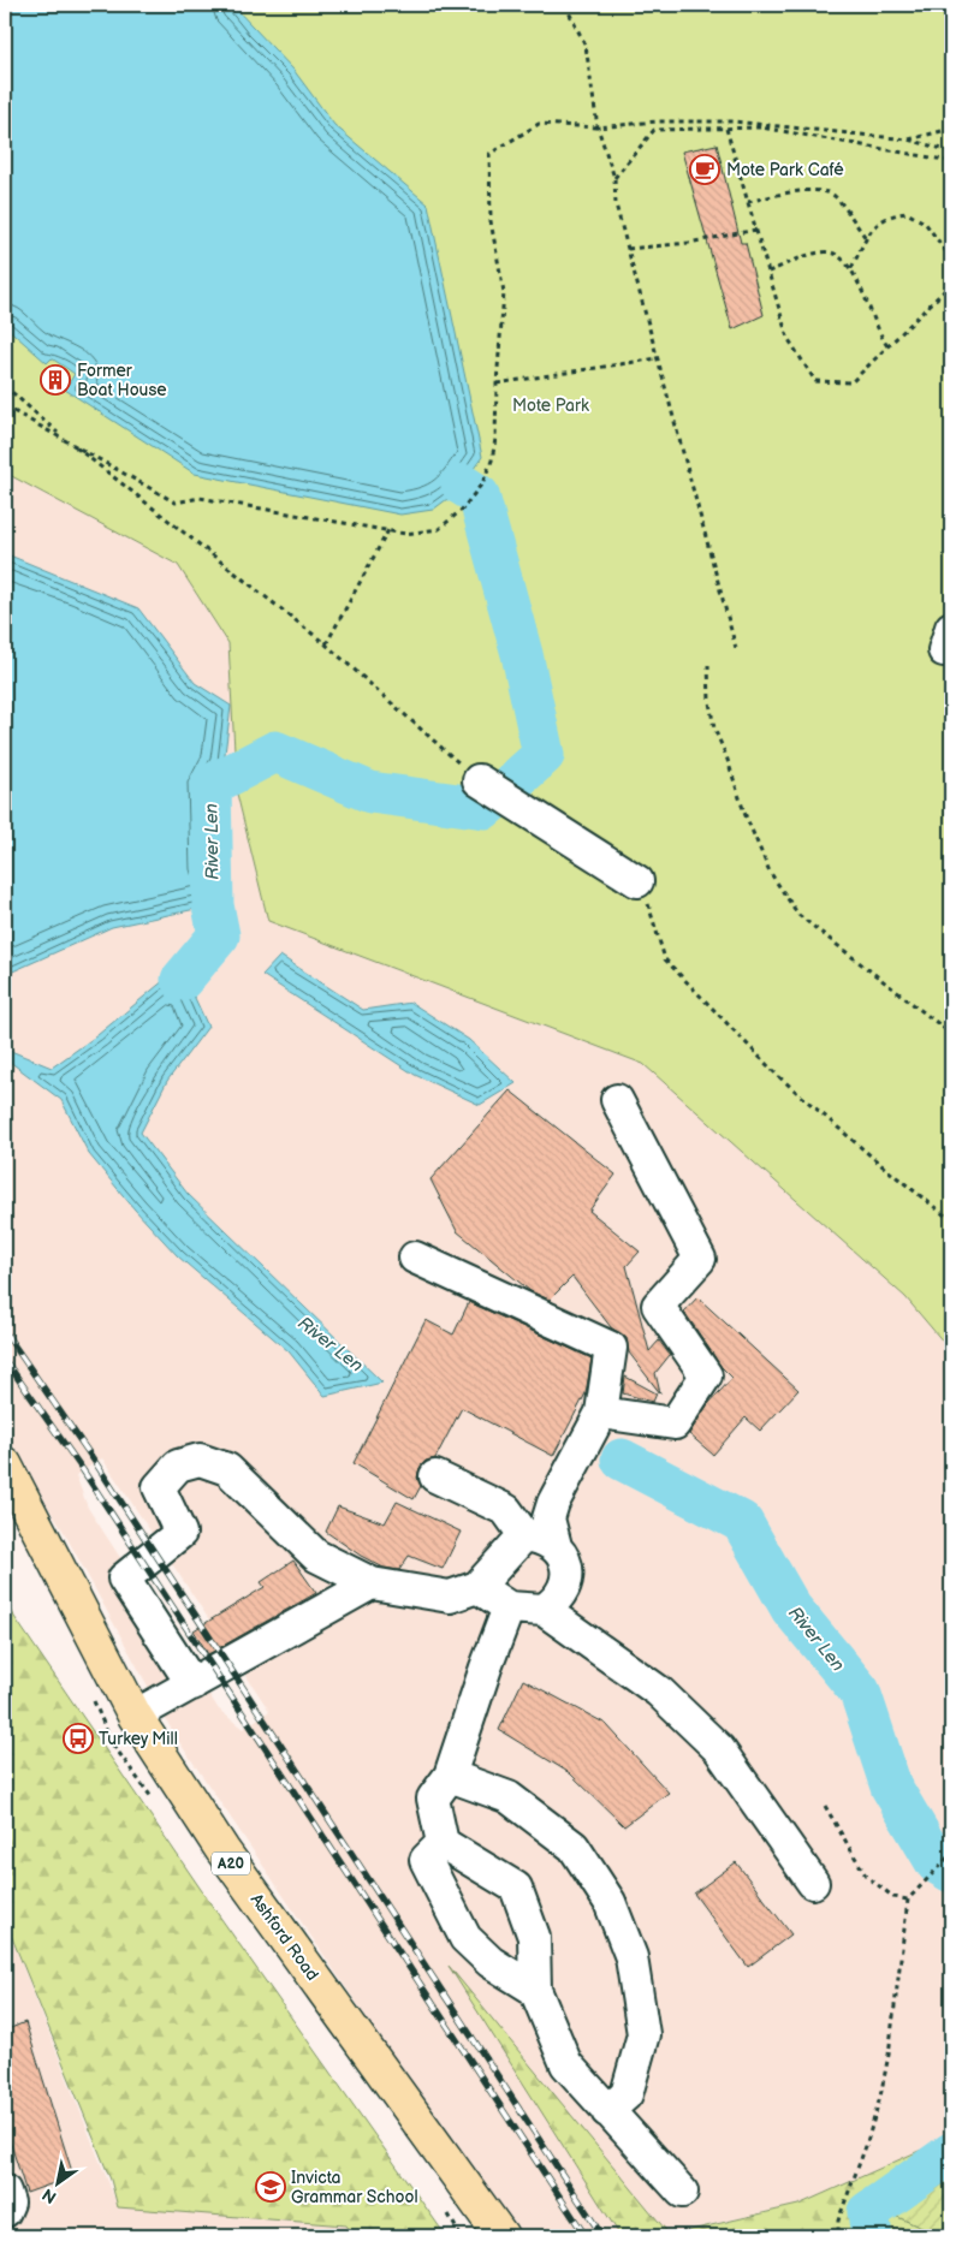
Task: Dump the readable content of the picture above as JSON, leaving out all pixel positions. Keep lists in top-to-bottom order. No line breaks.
{"streets":{"main road":["A20","Ashford Road"]},"water":["River Len"],"parks":["Mote Park"],"places":{"cafe":["Mote Park Café"],"building":["Former Boat House"],"bus stop":["Turkey Mill"],"school or university":["Invicta Grammar School"]},"north":"bottom left"}
